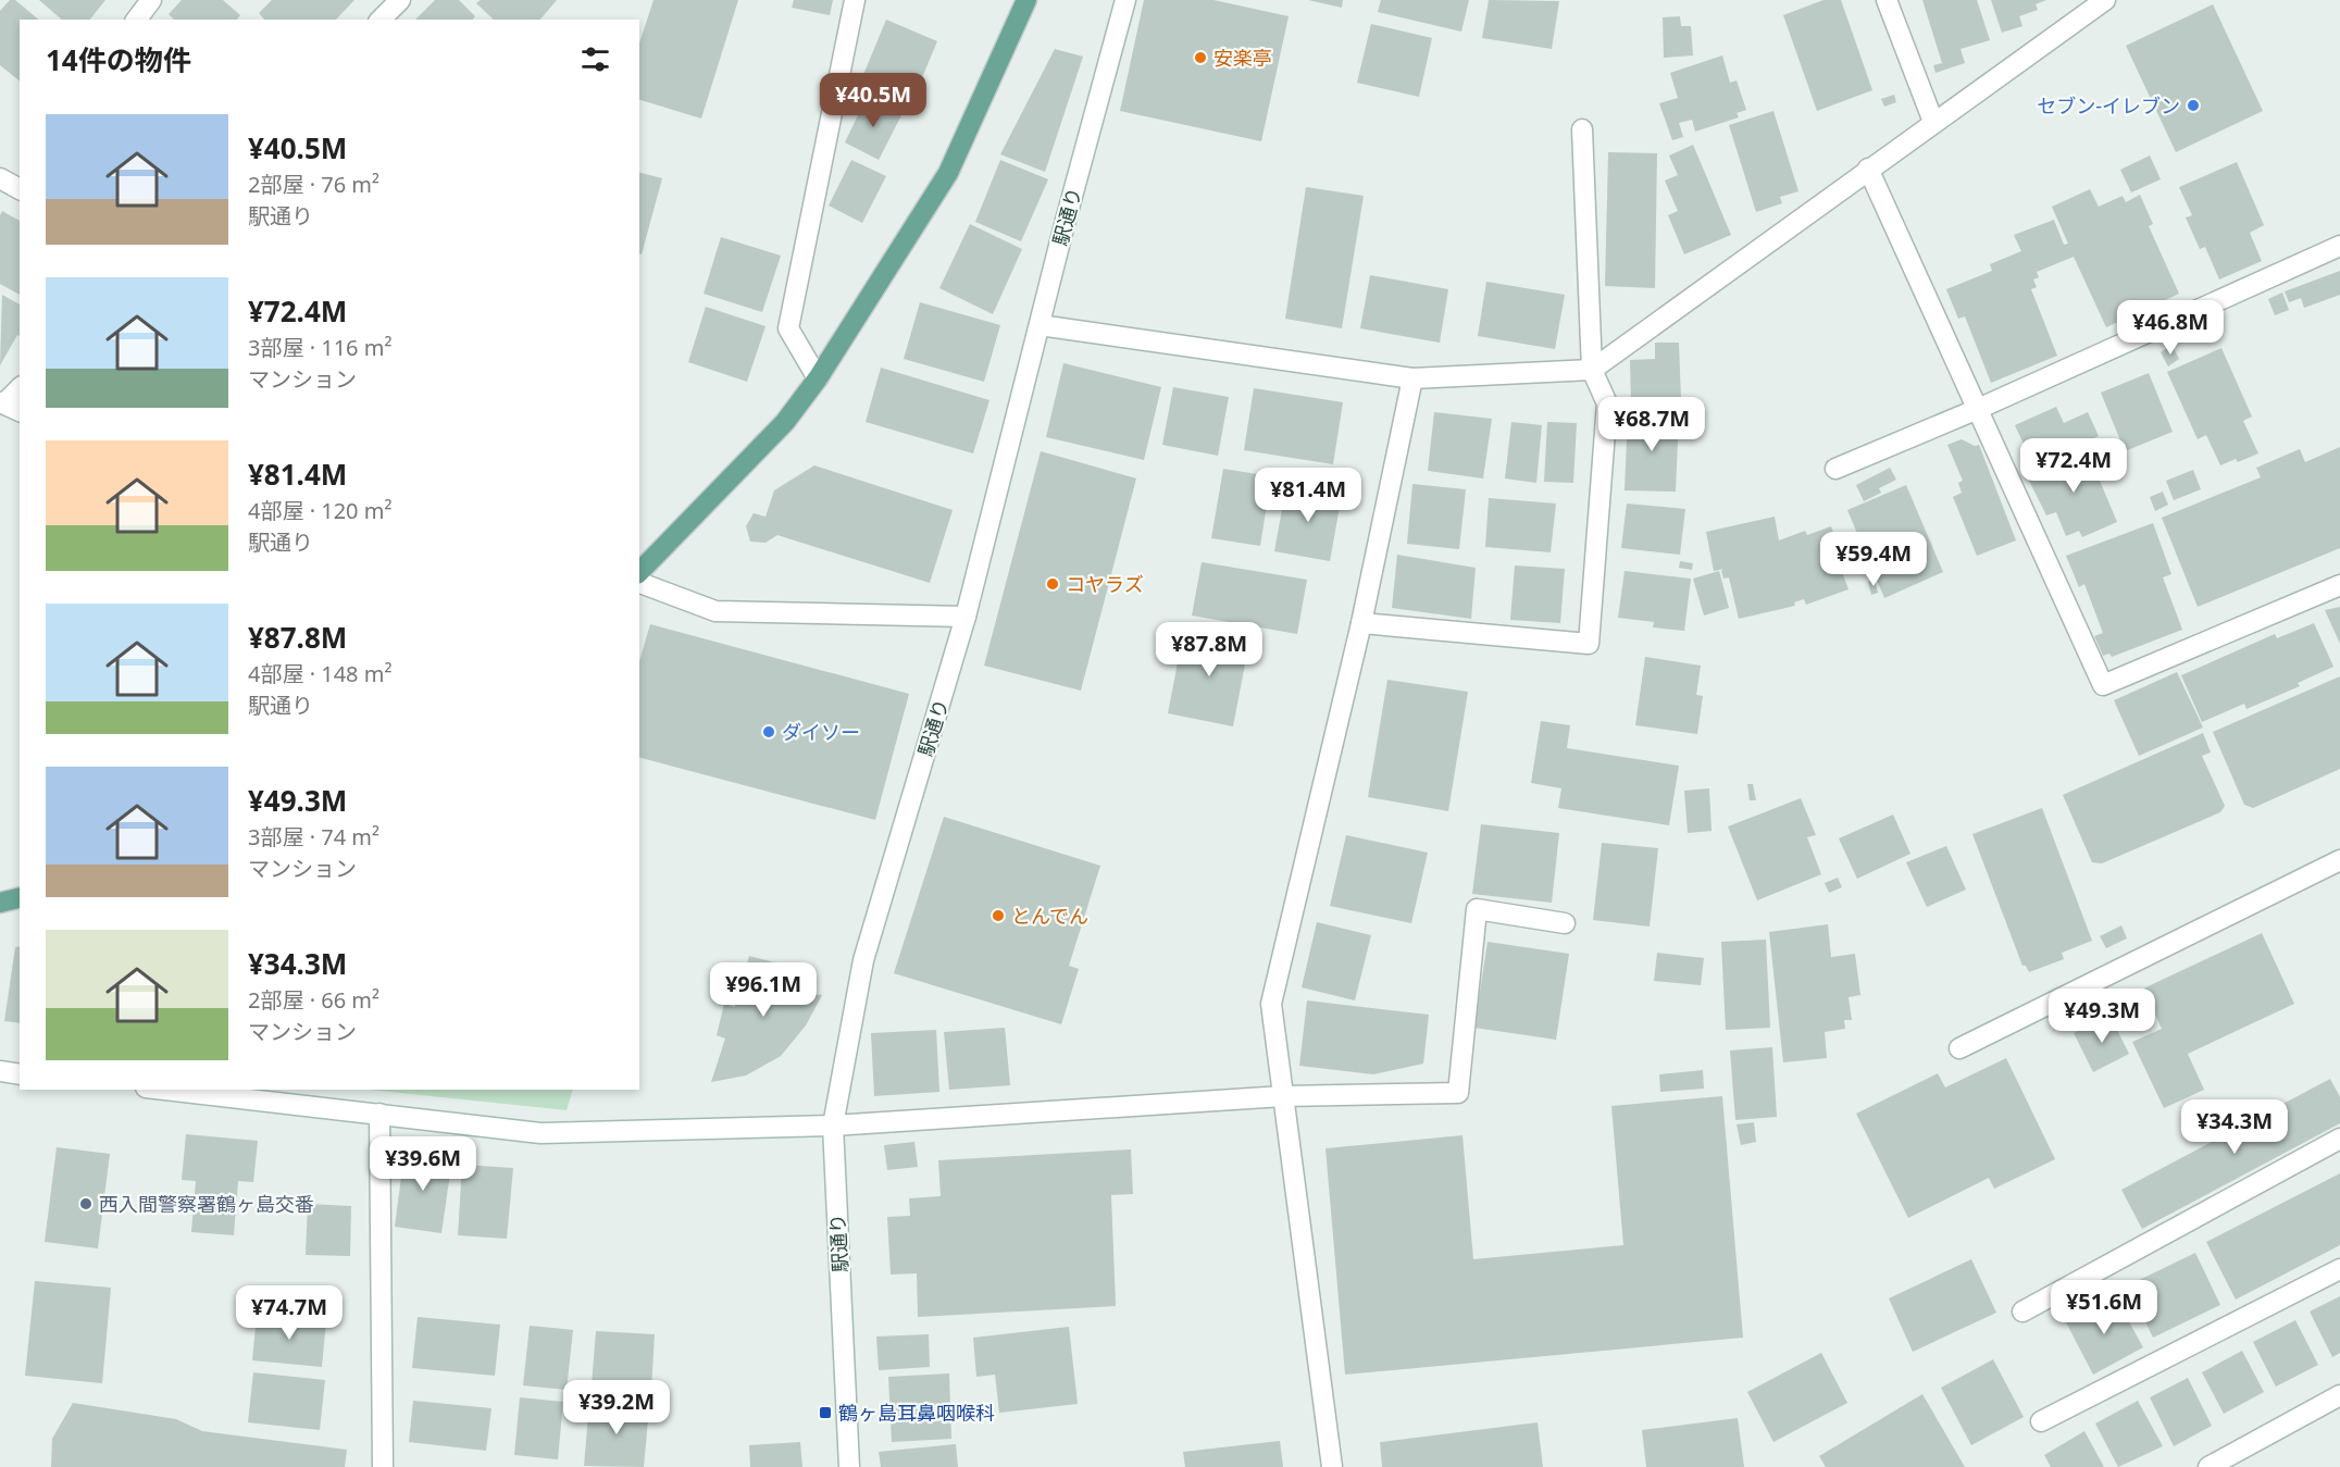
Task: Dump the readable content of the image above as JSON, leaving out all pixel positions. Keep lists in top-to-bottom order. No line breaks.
{"streets":{"street":["駅通り"]},"places":{"other":["安楽亭","セブン-イレブン","コヤラズ","ダイソー","とんでん","西入間警察署鶴ヶ島交番"],"transit":["鶴ヶ島耳鼻咽喉科"]},"page":{"heading":"14件の物件","price":["¥40.5M","¥46.8M","¥68.7M","¥72.4M","¥81.4M","¥59.4M","¥87.8M","¥96.1M","¥49.3M","¥34.3M","¥39.6M","¥51.6M","¥74.7M","¥39.2M"],"list":[{"name":"¥40.5M","note":"2部屋 · 76 m² · 駅通り"},{"name":"¥72.4M","note":"3部屋 · 116 m² · マンション"},{"name":"¥81.4M","note":"4部屋 · 120 m² · 駅通り"},{"name":"¥87.8M","note":"4部屋 · 148 m² · 駅通り"},{"name":"¥49.3M","note":"3部屋 · 74 m² · マンション"},{"name":"¥34.3M","note":"2部屋 · 66 m² · マンション"}]}}
